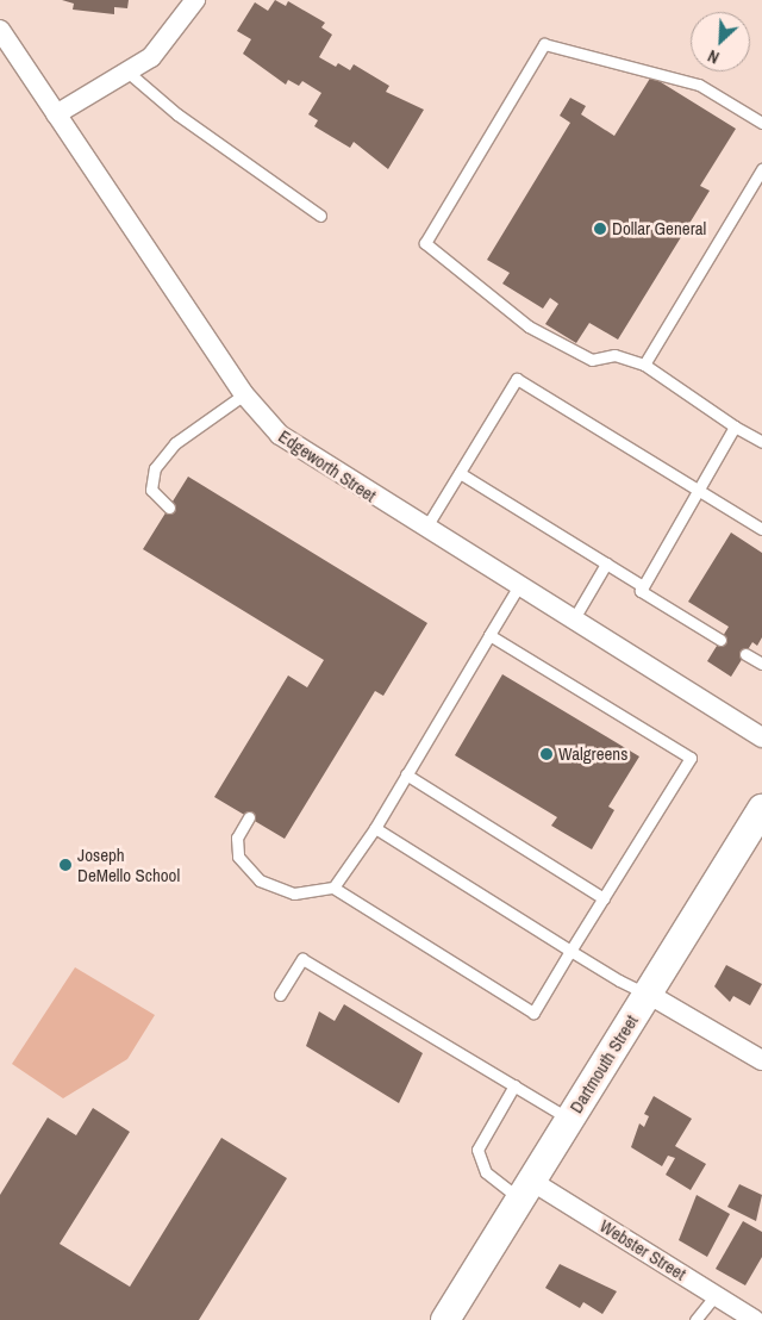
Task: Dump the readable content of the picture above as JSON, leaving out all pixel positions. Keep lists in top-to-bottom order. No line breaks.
{"streets":{"main road":["Dartmouth Street"],"street":["Edgeworth Street","Webster Street"]},"crossings":[["Dartmouth Street","Webster Street"]],"places":["Dollar General","Walgreens","Joseph DeMello School"],"north":"bottom left"}
